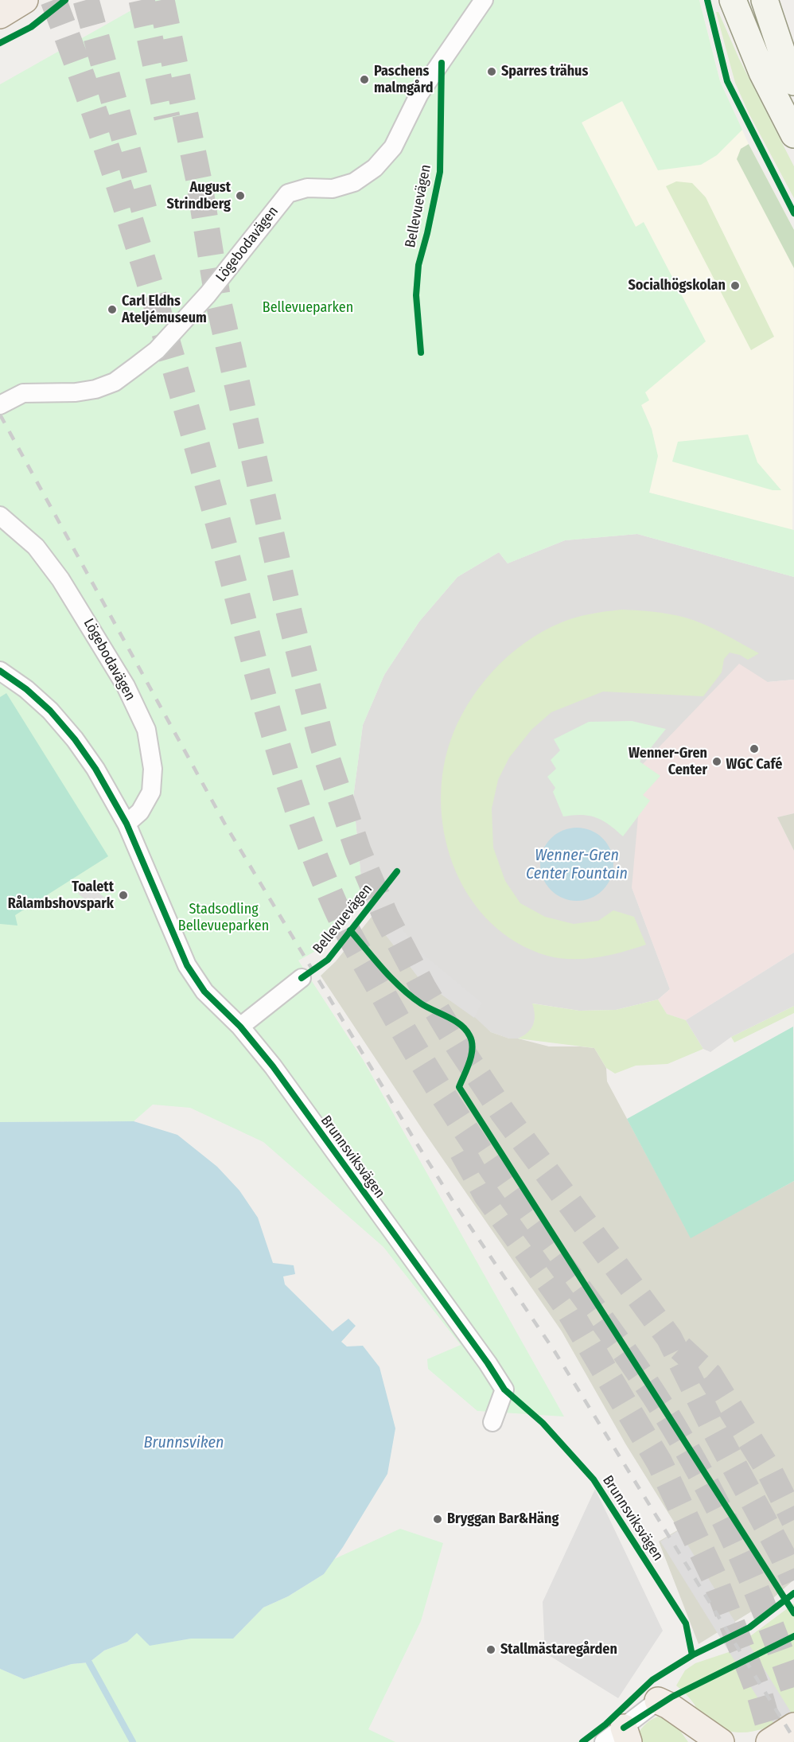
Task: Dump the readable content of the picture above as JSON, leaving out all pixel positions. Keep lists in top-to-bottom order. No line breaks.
{"streets":{"street":["Lögebodavägen","Brunnsviksvägen"],"cycle path":["Bellevuevägen"]},"crossings":[["Lögebodavägen","Brunnsviksvägen"]],"water":["Wenner-Gren Center Fountain","Brunnsviken"],"parks":["Bellevueparken","Stadsodling Bellevueparken"],"places":["Sparres trähus","Paschens malmgård","August Strindberg","Socialhögskolan","Carl Eldhs Ateljémuseum","WGC Café","Wenner-Gren Center","Toalett Rålambshovspark","Bryggan Bar&Häng","Stallmästaregården"]}
